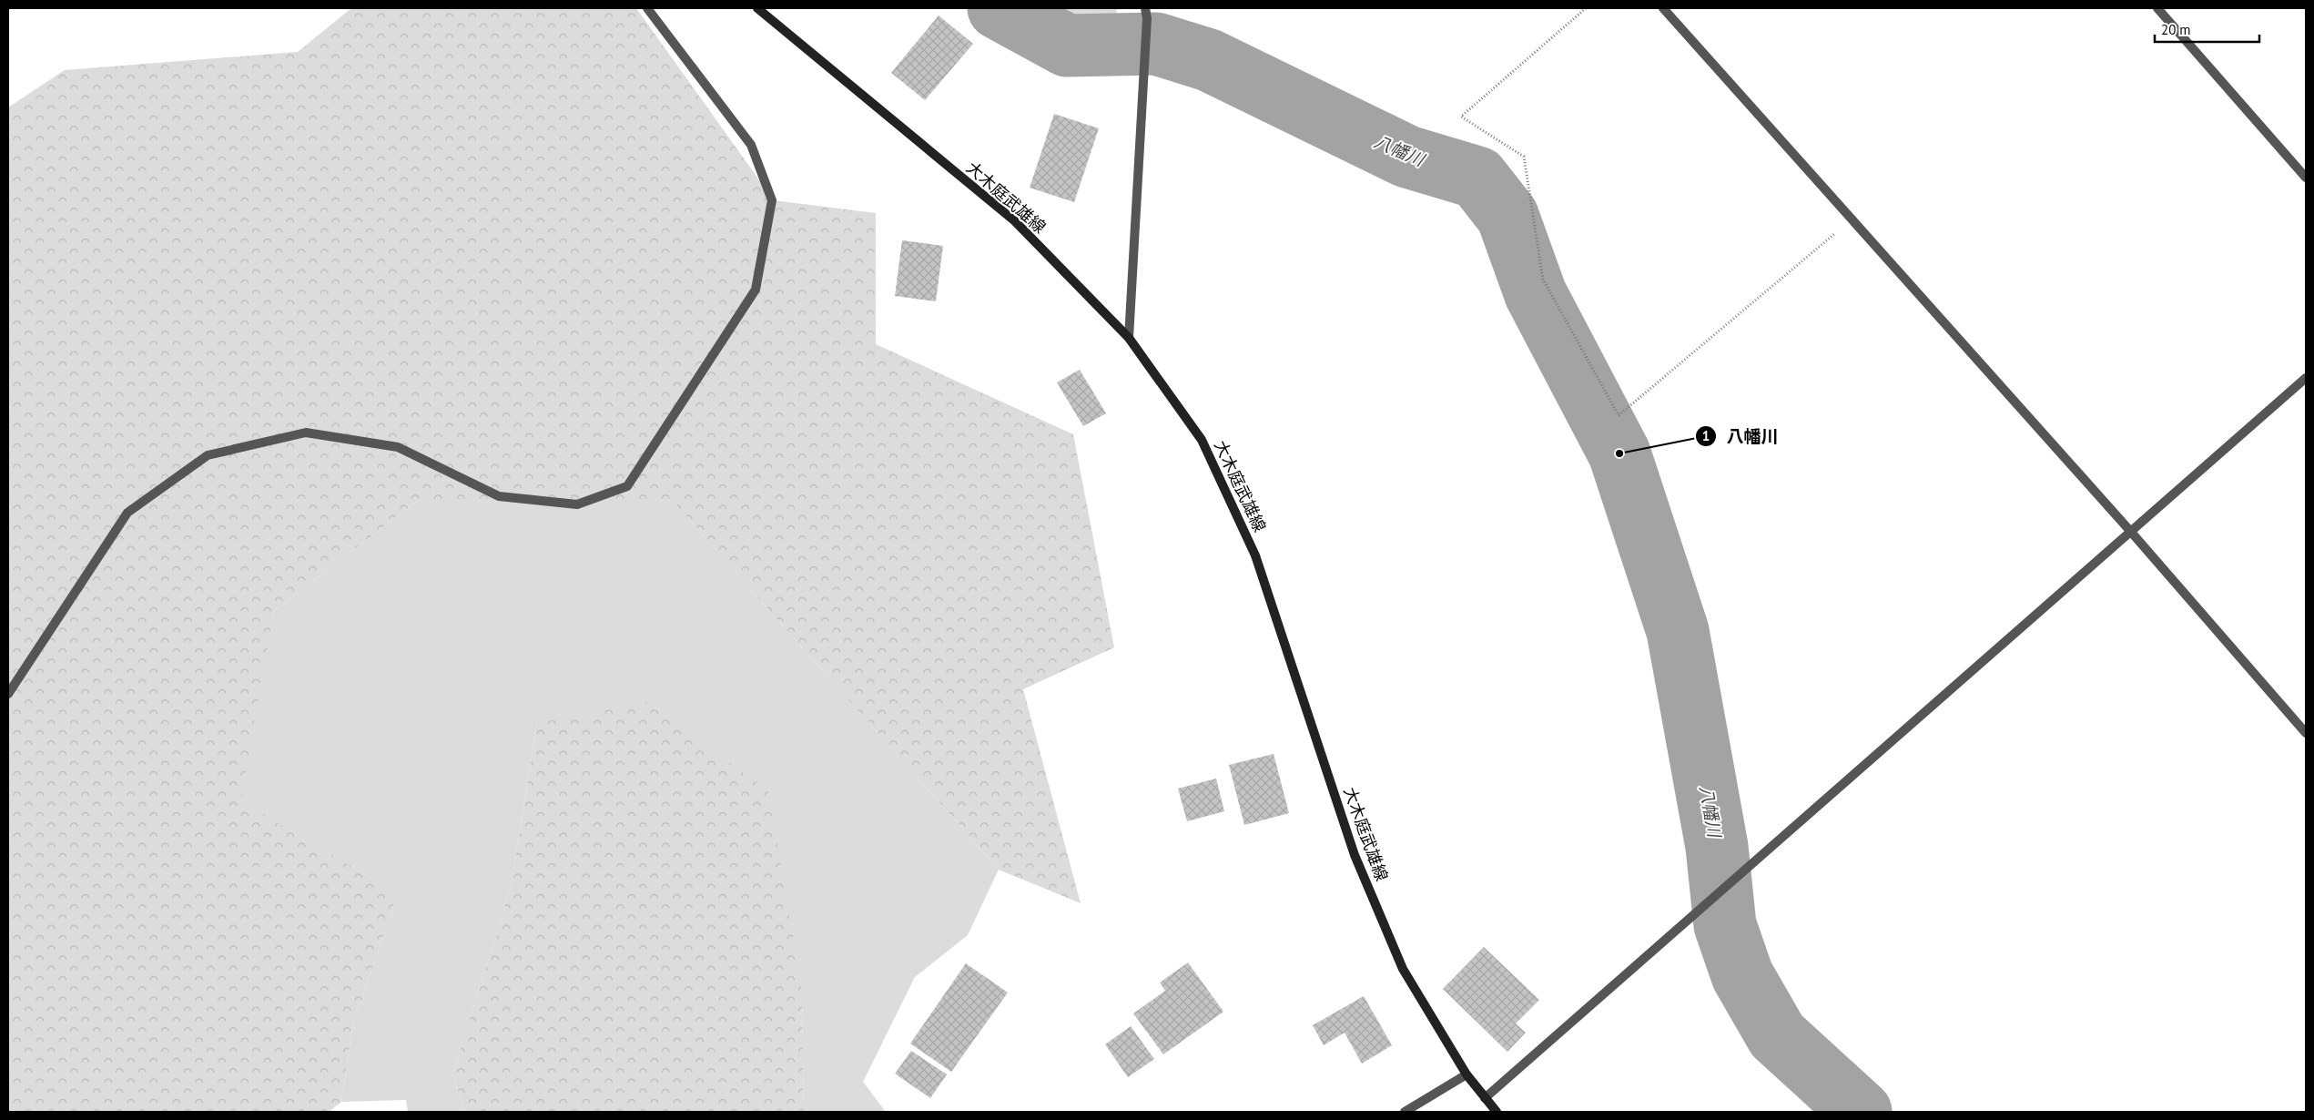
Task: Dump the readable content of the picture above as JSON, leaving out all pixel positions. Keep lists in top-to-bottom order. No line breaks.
{"streets":{"main road":["大木庭武雄線"]},"water":["八幡川"],"places":["八幡川"],"scale_bar":"20 m"}
